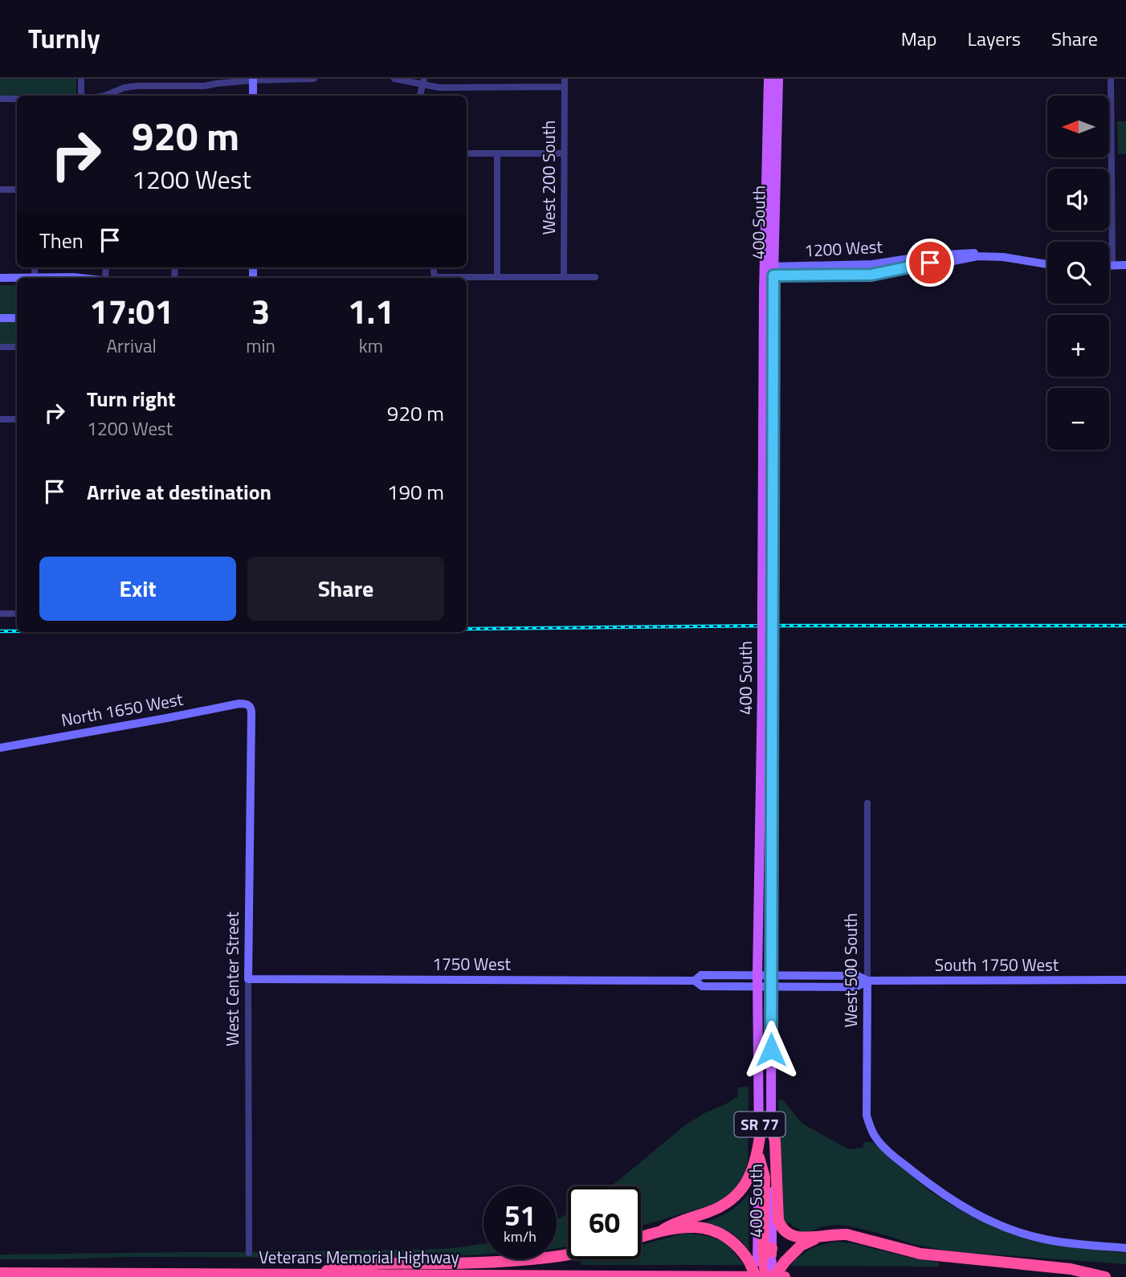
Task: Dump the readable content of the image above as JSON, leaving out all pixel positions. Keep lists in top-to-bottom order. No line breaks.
{"streets":{"highway":["Veterans Memorial Highway"],"main road":["400 South","SR 77"],"street":["West 200 South","1200 West","North 1650 West","1750 West","South 1750 West","West 500 South","West Center Street"]},"crossings":[["400 South","1200 West"],["400 South","1750 West"],["North 1650 West","West Center Street"],["1750 West","South 1750 West"],["1750 West","West 500 South"],["1750 West","West Center Street"],["South 1750 West","West 500 South"]],"north":"left","page":{"header":"Turnly","nav":["Map","Layers","Share"],"map_buttons":["+","−"],"turn":["920 m","1200 West"],"then":"Then","eta":["17:01","Arrival","3","min","1.1","km"],"list":[{"name":"Turn right","note":"1200 West","value":"920 m"},{"name":"Arrive at destination","value":"190 m"}],"buttons":["Exit","Share"],"speed":"51 km/h","limit":"60"}}
